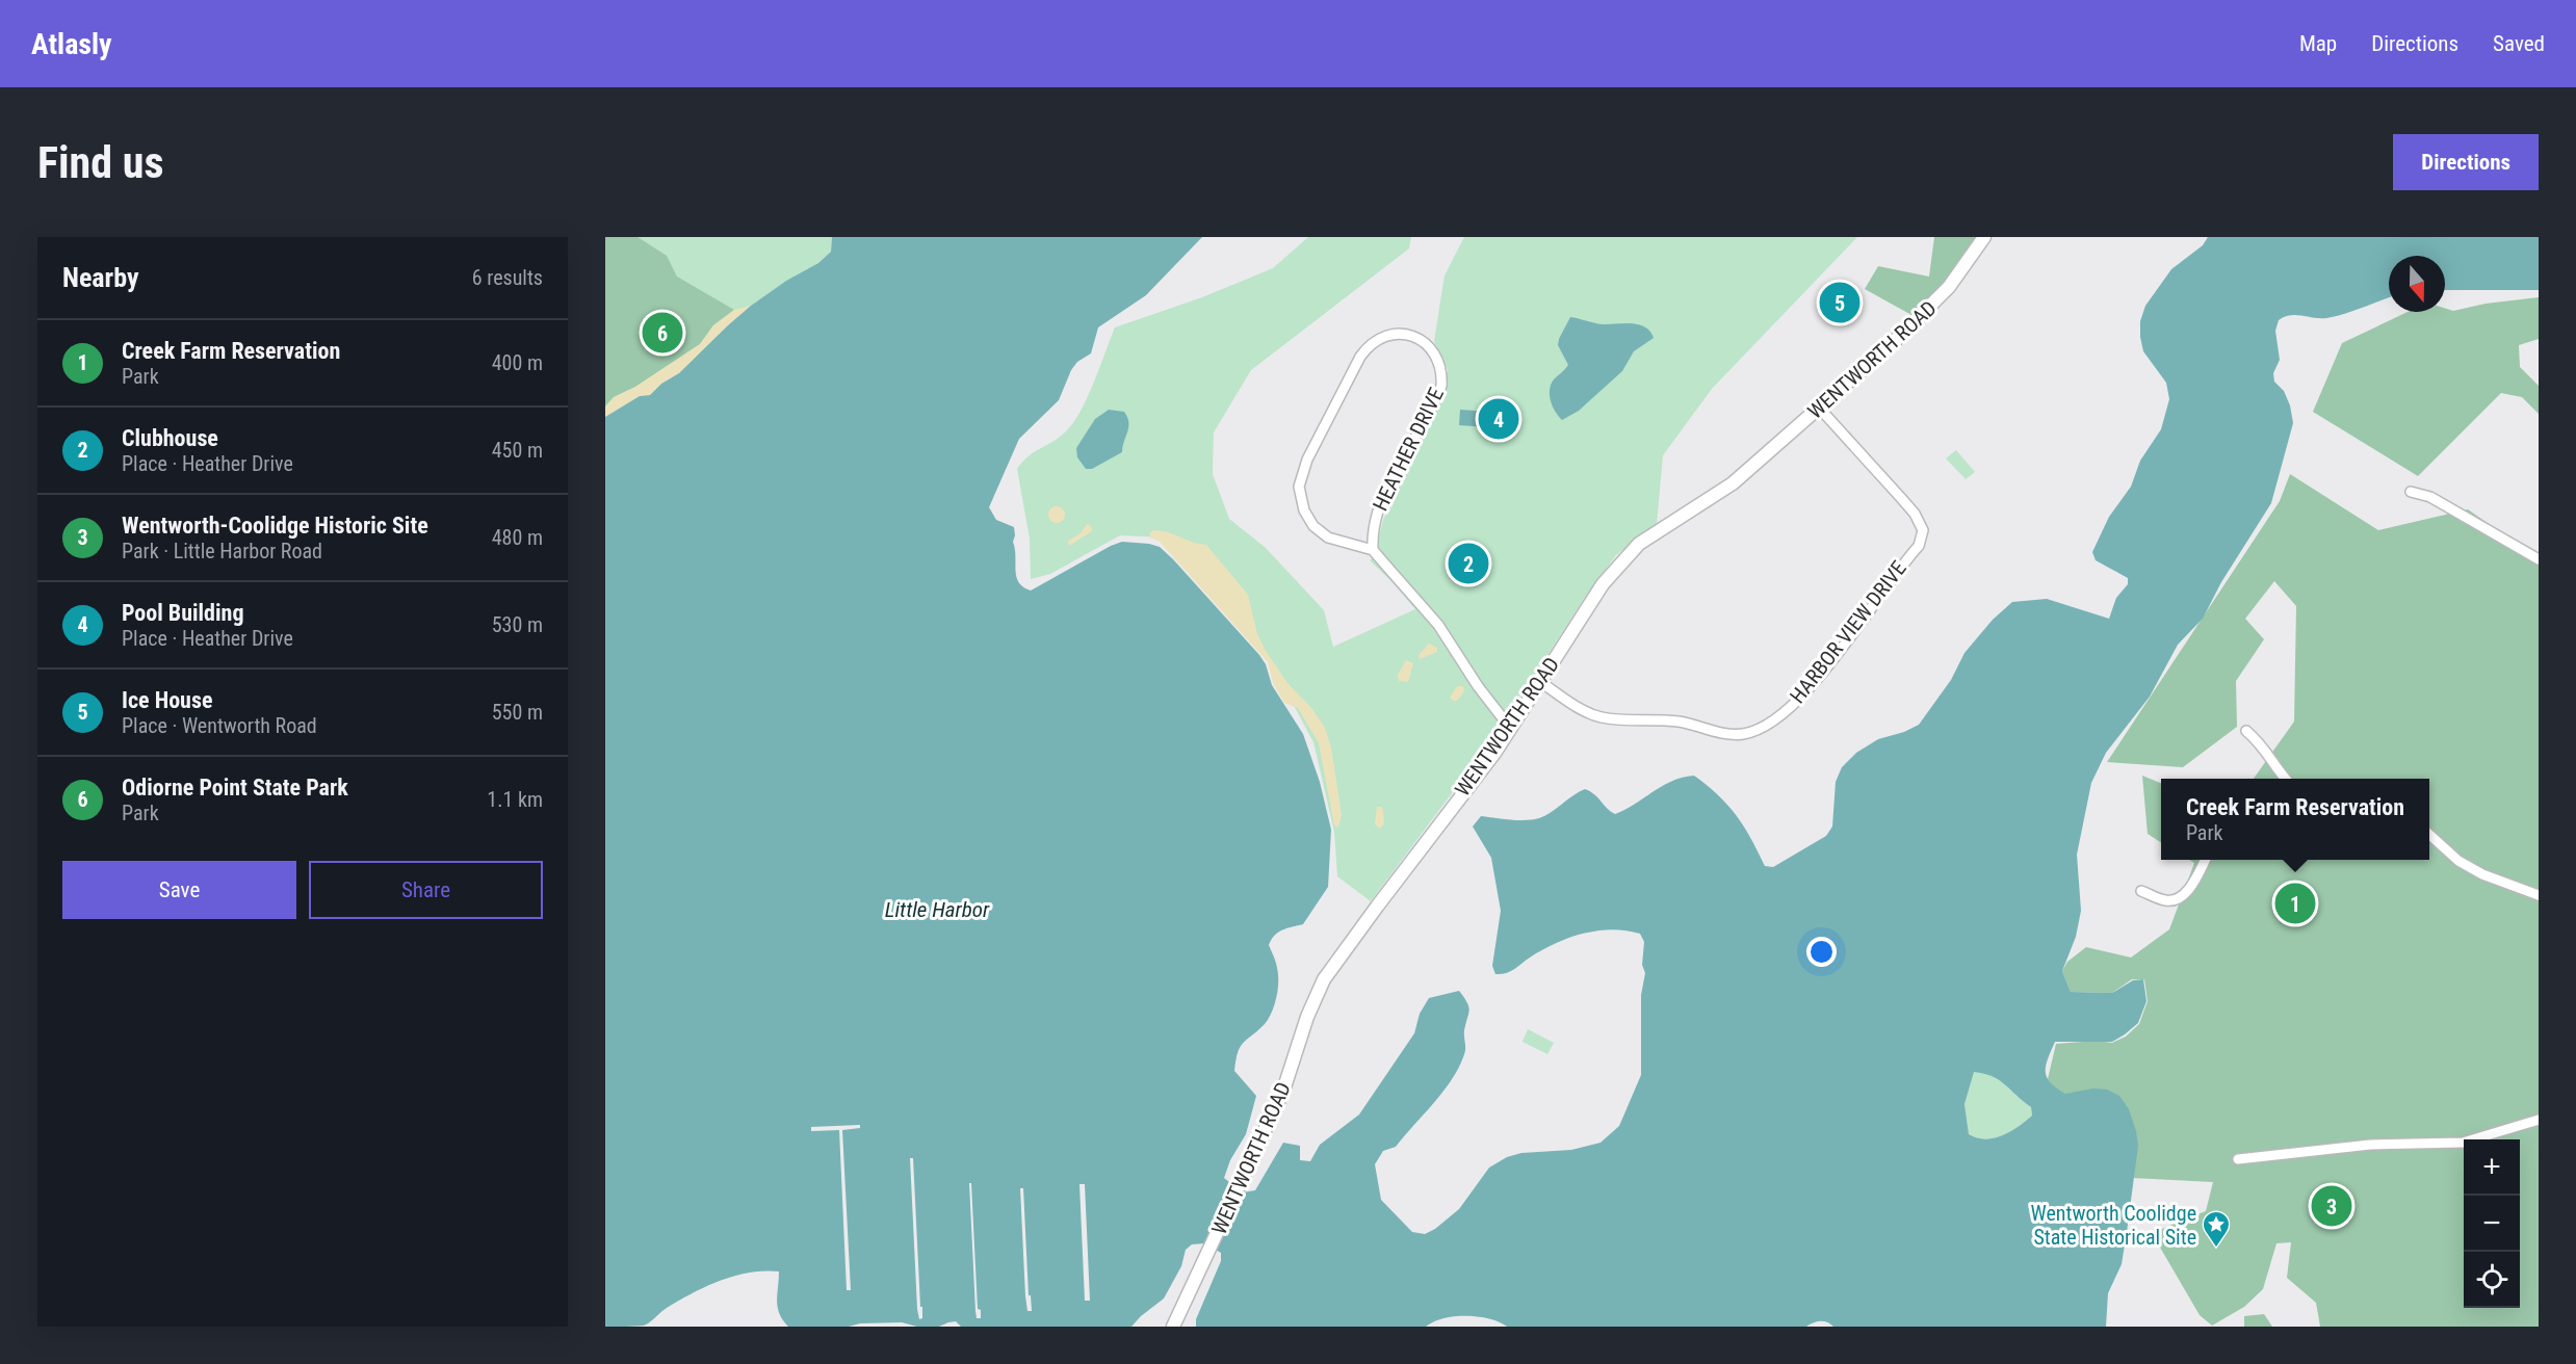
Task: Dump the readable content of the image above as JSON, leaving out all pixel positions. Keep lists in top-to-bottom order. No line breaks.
{"streets":{"main road":["WENTWORTH ROAD"],"street":["HEATHER DRIVE","HARBOR VIEW DRIVE"]},"crossings":[["WENTWORTH ROAD","HARBOR VIEW DRIVE"]],"water":["Little Harbor"],"places":{"place":["Wentworth Coolidge State Historical Site"]},"north":"bottom","page":{"header":"Atlasly","nav":["Map","Directions","Saved"],"buttons":["Directions",["Save","Share"]],"title":"Find us","heading":["Nearby","6 results"],"pins":["5","6","4","2","1","3"],"list":[{"mark":"1","name":"Creek Farm Reservation","note":"Park","value":"400 m"},{"mark":"2","name":"Clubhouse","note":"Place · Heather Drive","value":"450 m"},{"mark":"3","name":"Wentworth-Coolidge Historic Site","note":"Park · Little Harbor Road","value":"480 m"},{"mark":"4","name":"Pool Building","note":"Place · Heather Drive","value":"530 m"},{"mark":"5","name":"Ice House","note":"Place · Wentworth Road","value":"550 m"},{"mark":"6","name":"Odiorne Point State Park","note":"Park","value":"1.1 km"}],"popup":["Creek Farm Reservation","Park"],"map_buttons":["+","−"]}}
